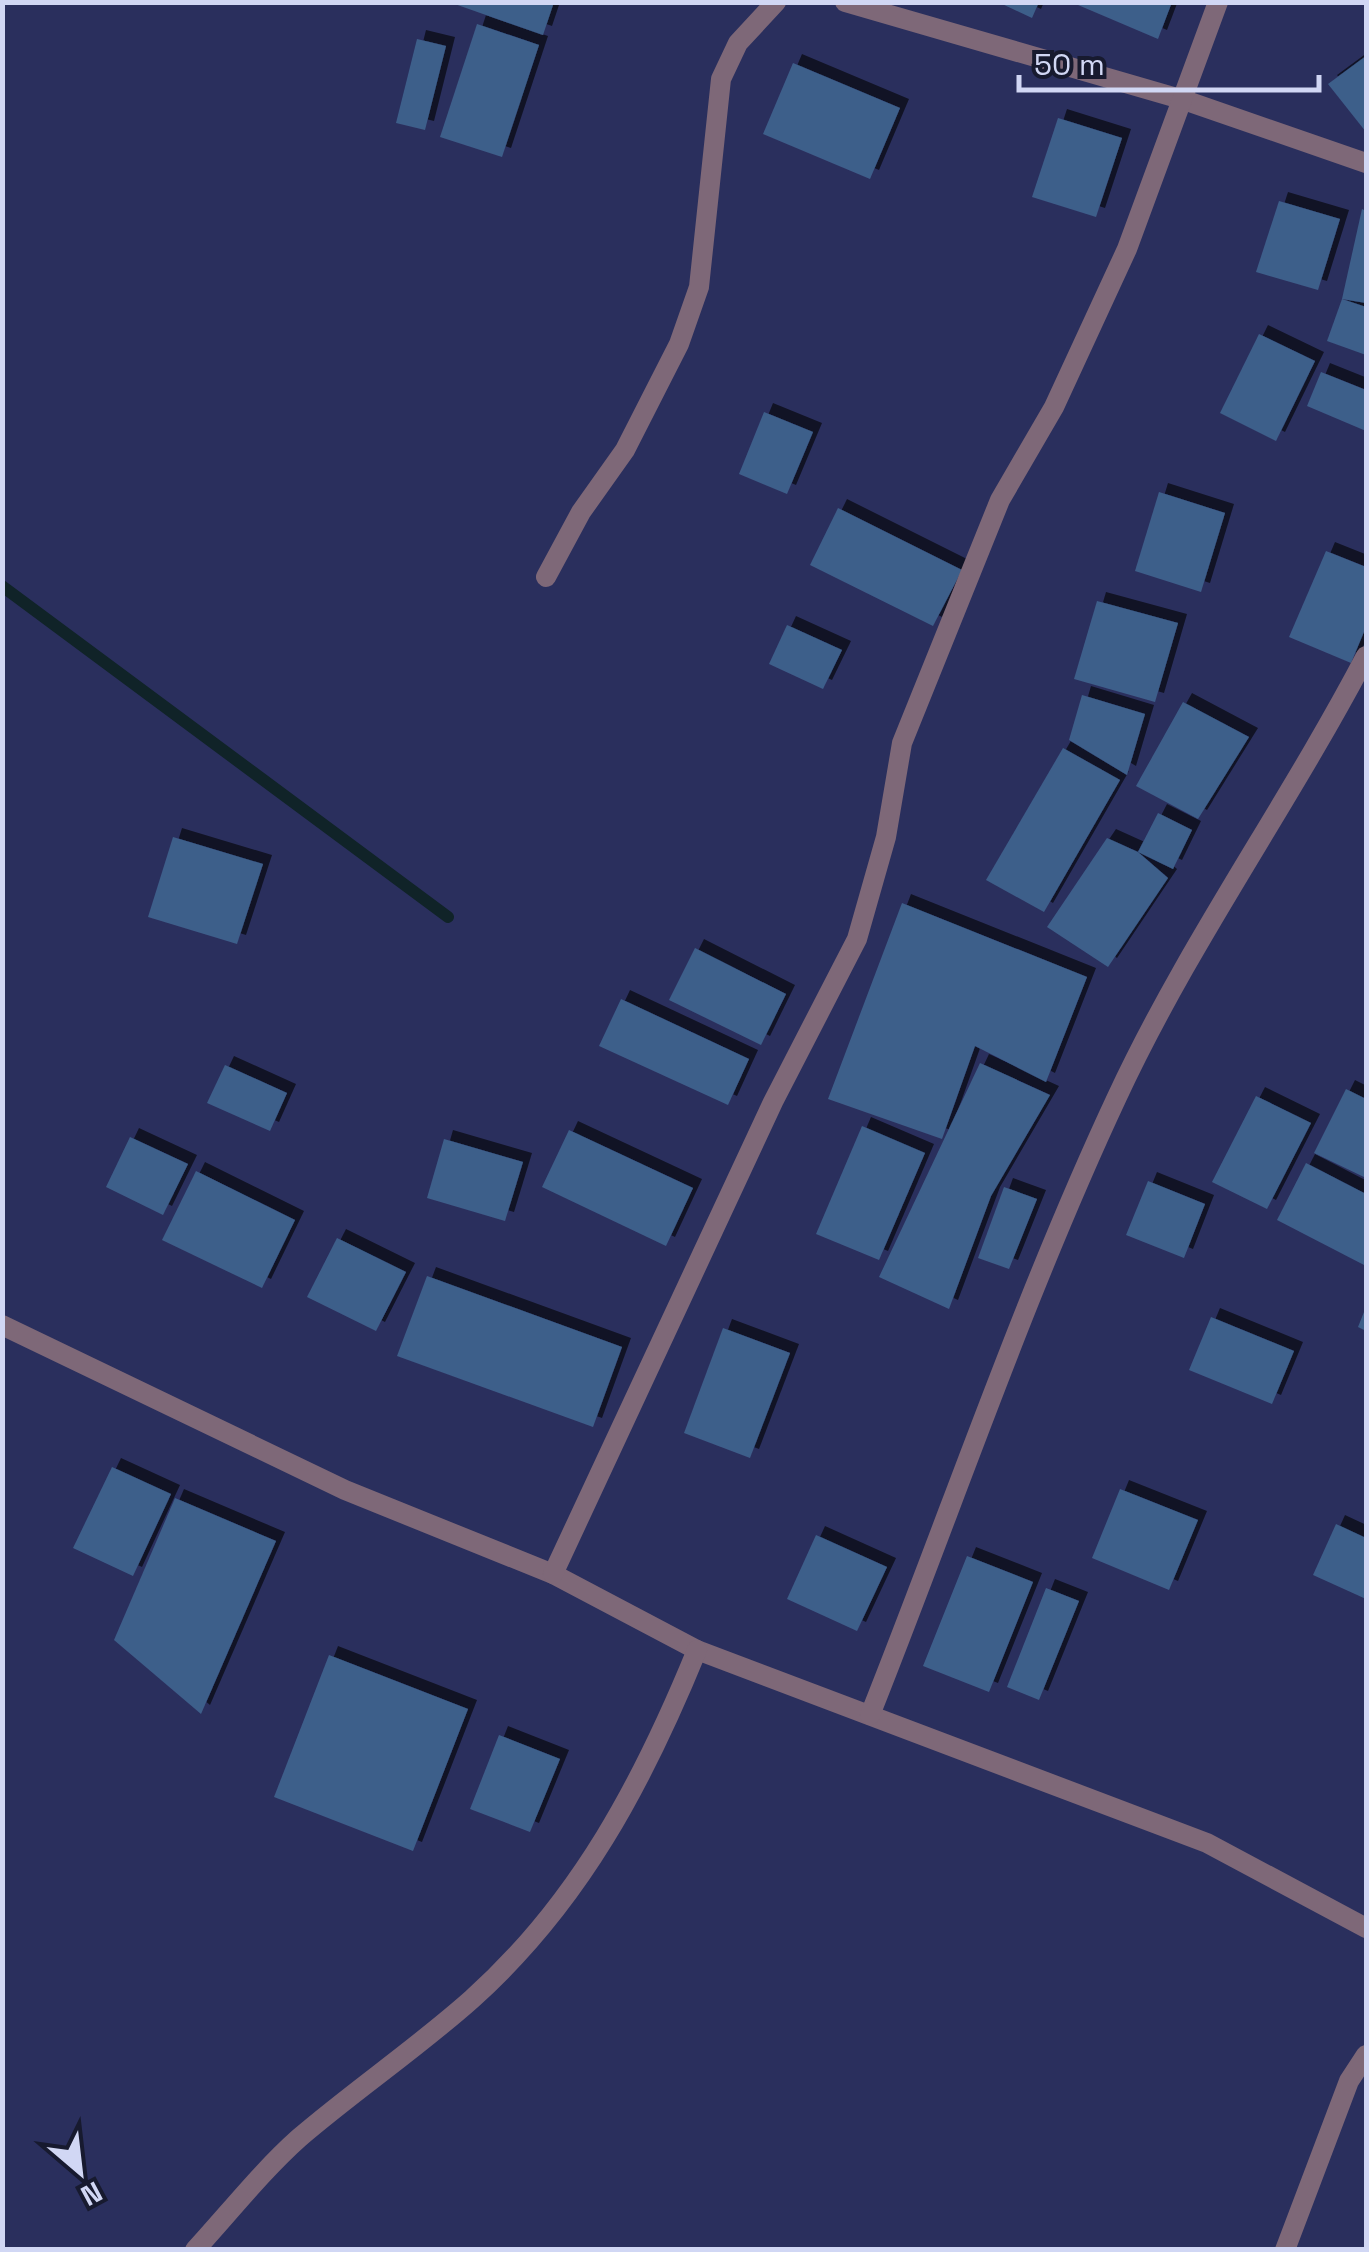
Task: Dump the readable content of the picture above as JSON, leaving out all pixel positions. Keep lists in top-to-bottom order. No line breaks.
{"scale_bar":"50 m","north":"bottom right"}
